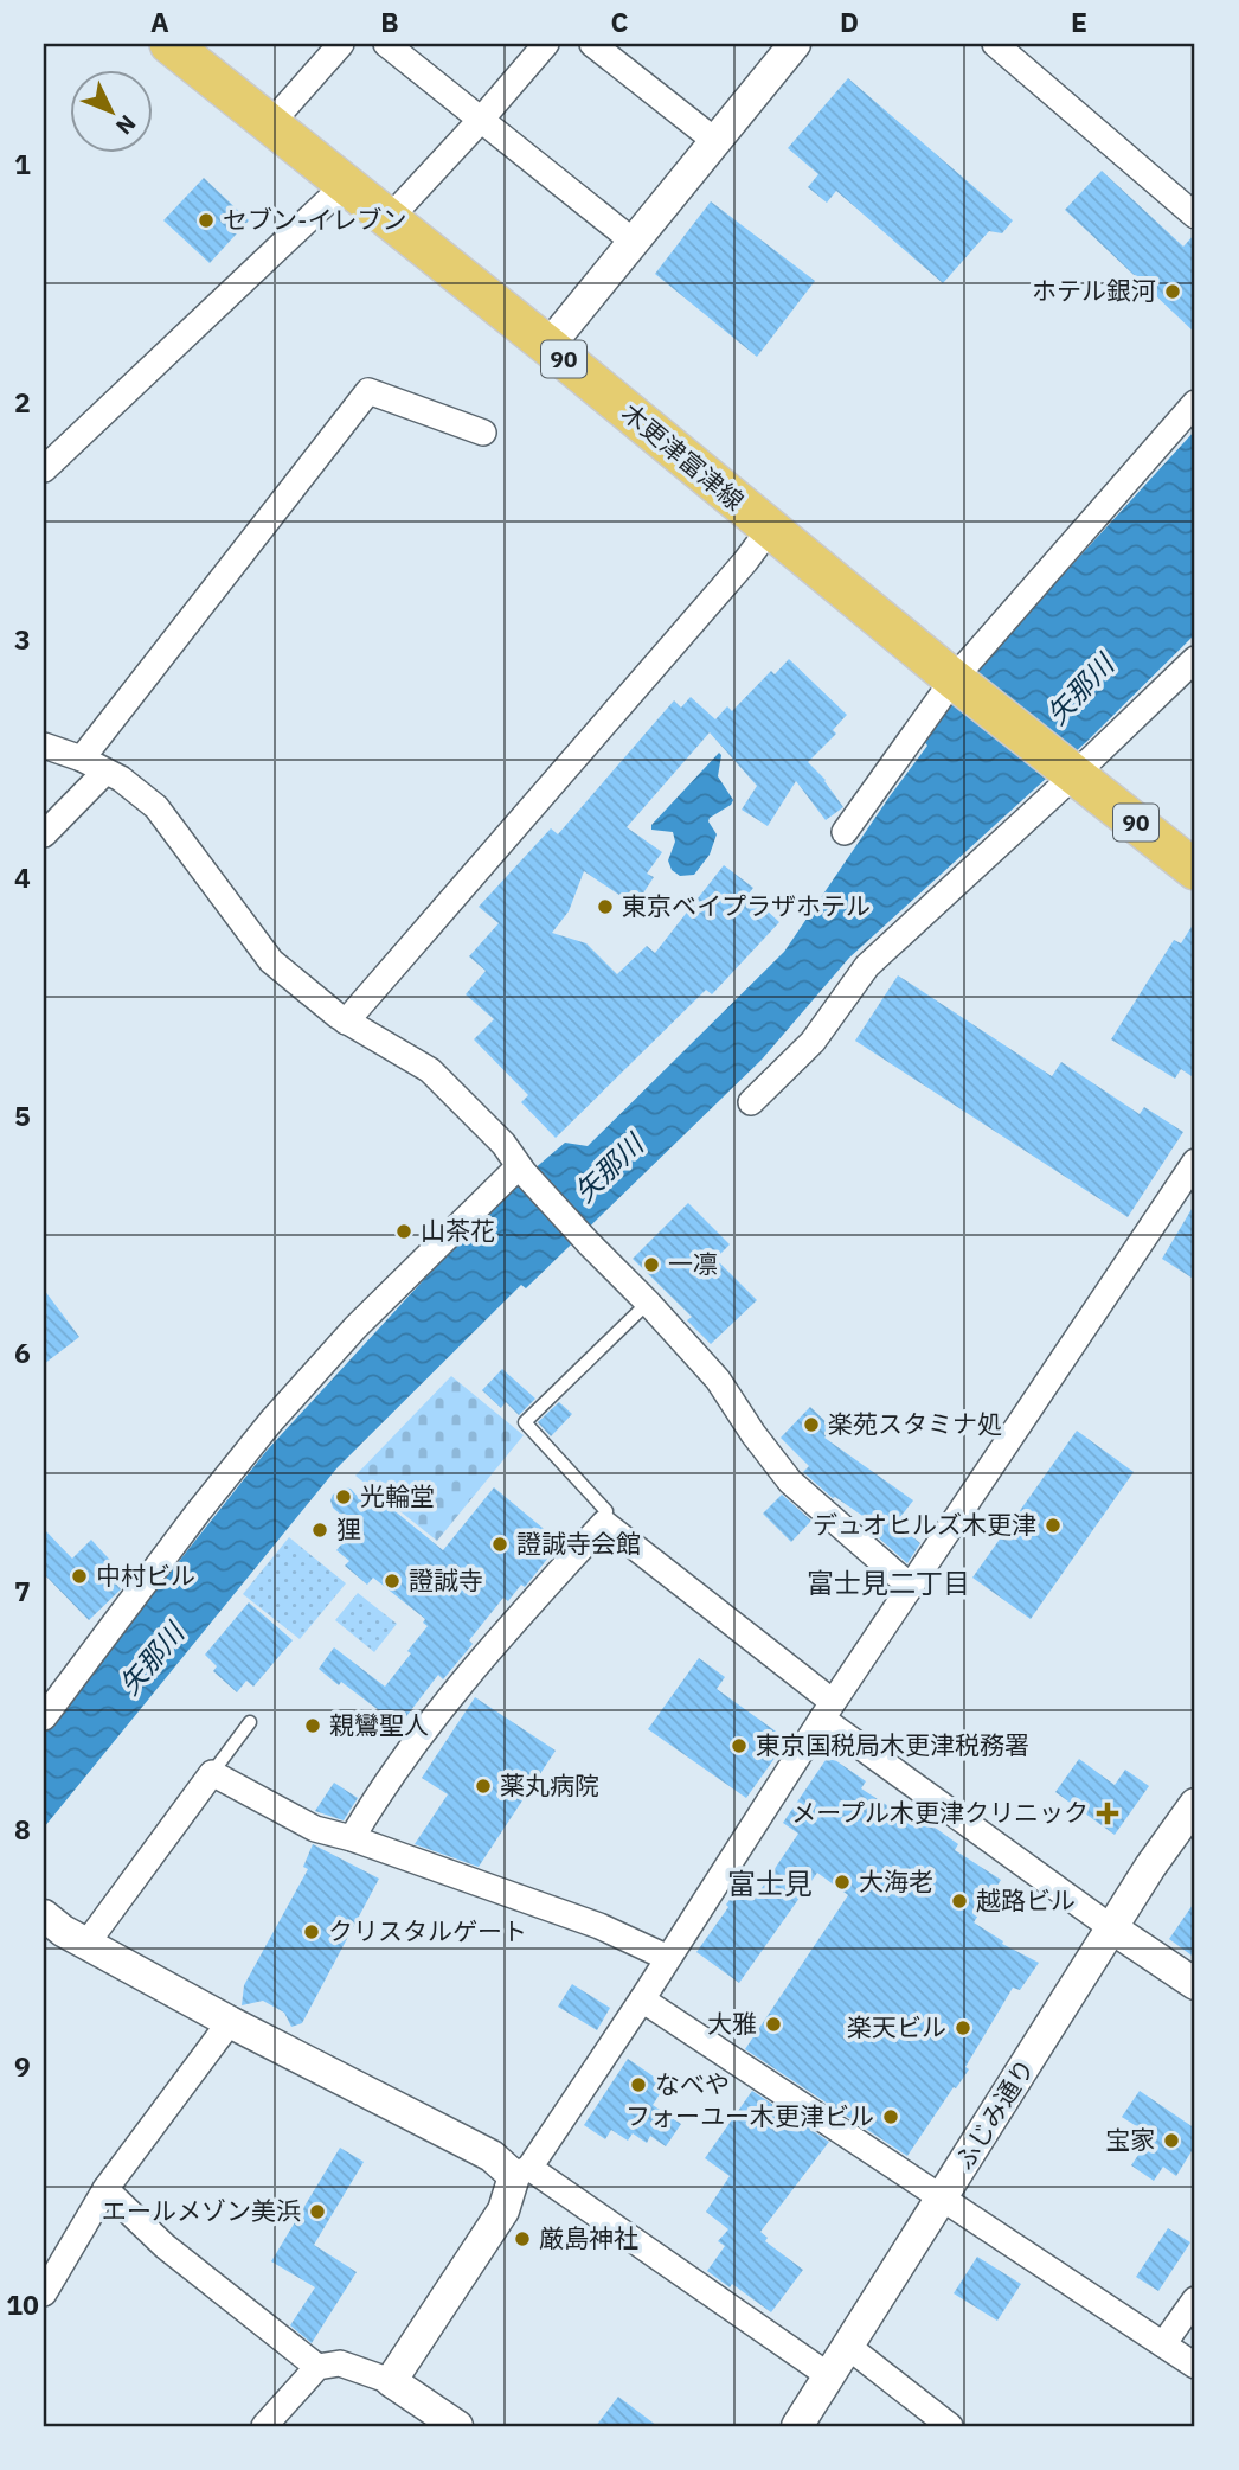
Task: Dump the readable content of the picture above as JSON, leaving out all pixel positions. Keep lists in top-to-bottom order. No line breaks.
{"streets":{"main road":["90","木更津富津線"],"street":["ふじみ通り"]},"districts":["富士見二丁目","富士見"],"water":["矢那川"],"places":{"other":["セブン-イレブン","ホテル銀河","東京ベイプラザホテル","山茶花","一凛","楽苑スタミナ処","光輪堂","デュオヒルズ木更津","狸","證誠寺会館","中村ビル","證誠寺","親鸞聖人","東京国税局木更津税務署","薬丸病院","大海老","越路ビル","クリスタルゲート","大雅","楽天ビル","なべや","フォーユー木更津ビル","宝家","エールメゾン美浜","厳島神社"],"health":["メープル木更津クリニック"]},"north":"bottom right","grid":{"columns":["A","B","C","D","E"],"rows":["1","2","3","4","5","6","7","8","9","10"]}}
